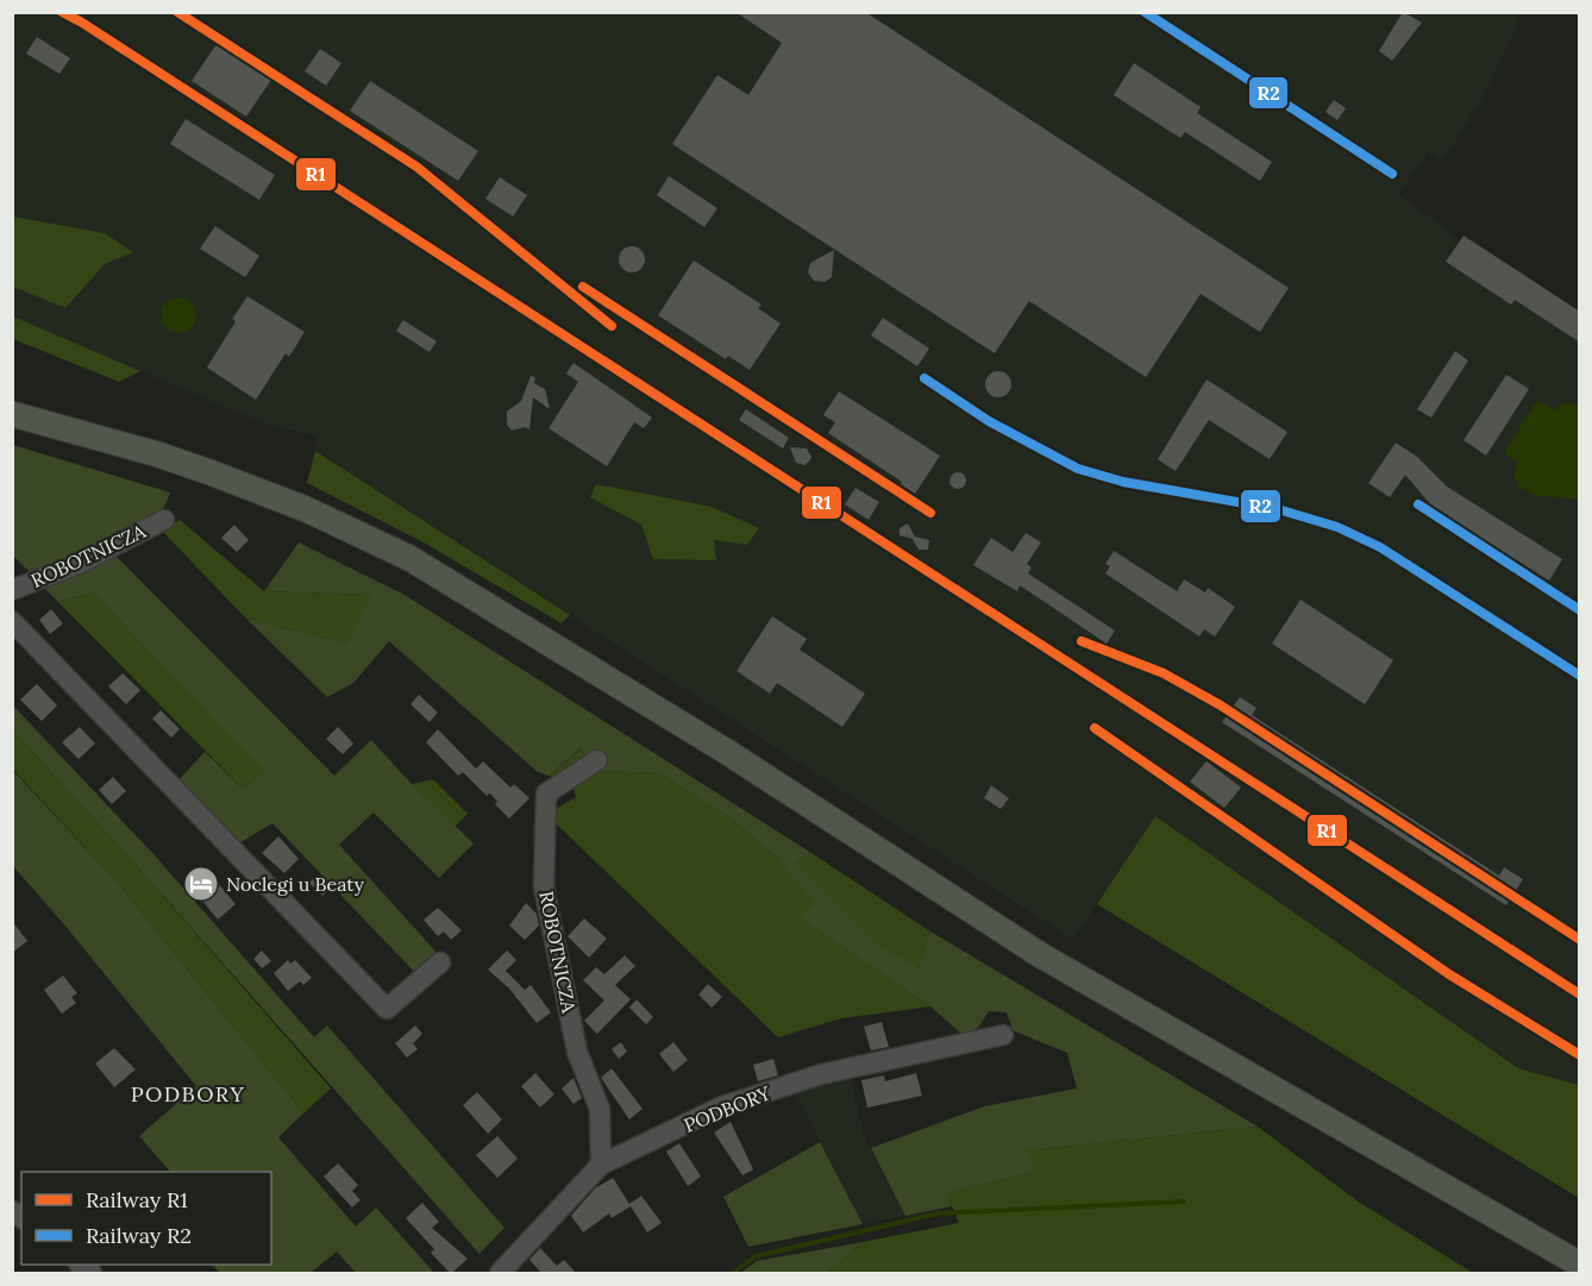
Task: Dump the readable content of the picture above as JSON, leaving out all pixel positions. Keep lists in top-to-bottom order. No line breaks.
{"streets":{"street":["ROBOTNICZA","PODBORY"]},"crossings":[["ROBOTNICZA","PODBORY"]],"districts":["PODBORY"],"places":{"hotel":["Noclegi u Beaty"]},"lines":["rail line R1","rail line R2"],"legend":["Railway R1","Railway R2"]}
